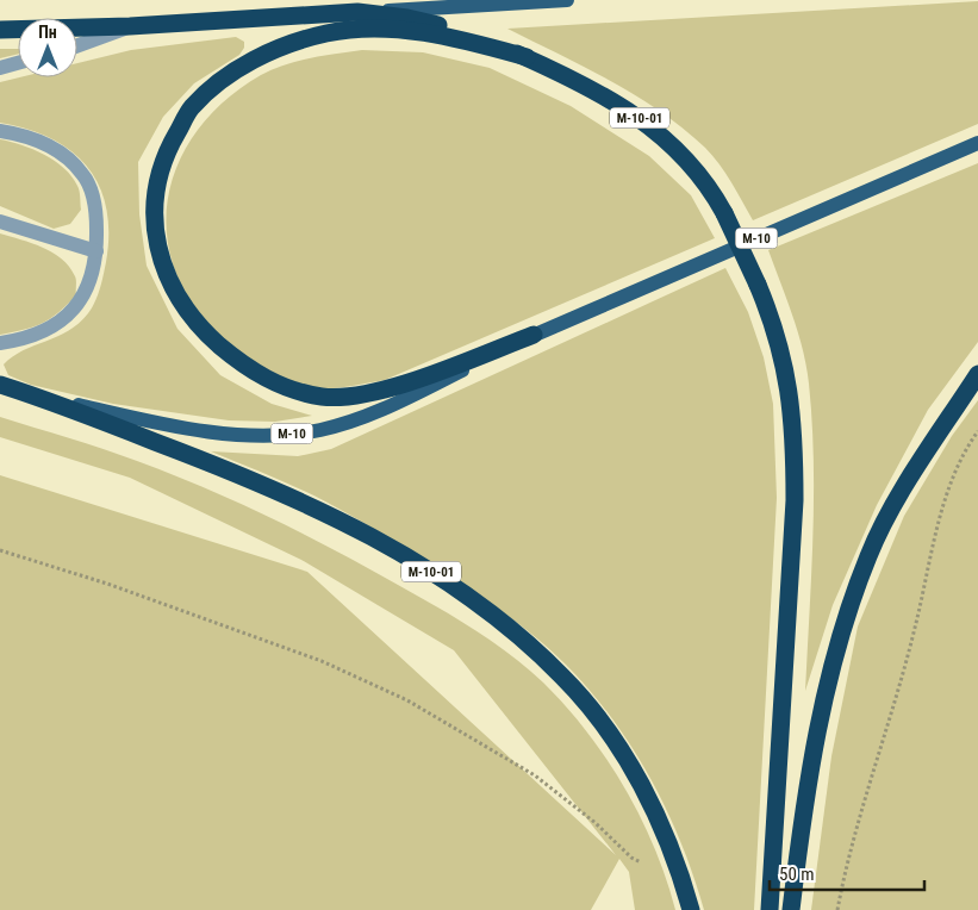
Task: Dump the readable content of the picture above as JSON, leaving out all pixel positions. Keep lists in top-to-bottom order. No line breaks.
{"streets":{"highway":["М-10-01","М-10"]},"crossings":[["М-10-01","М-10"]],"scale_bar":"50 m","north":"top"}
